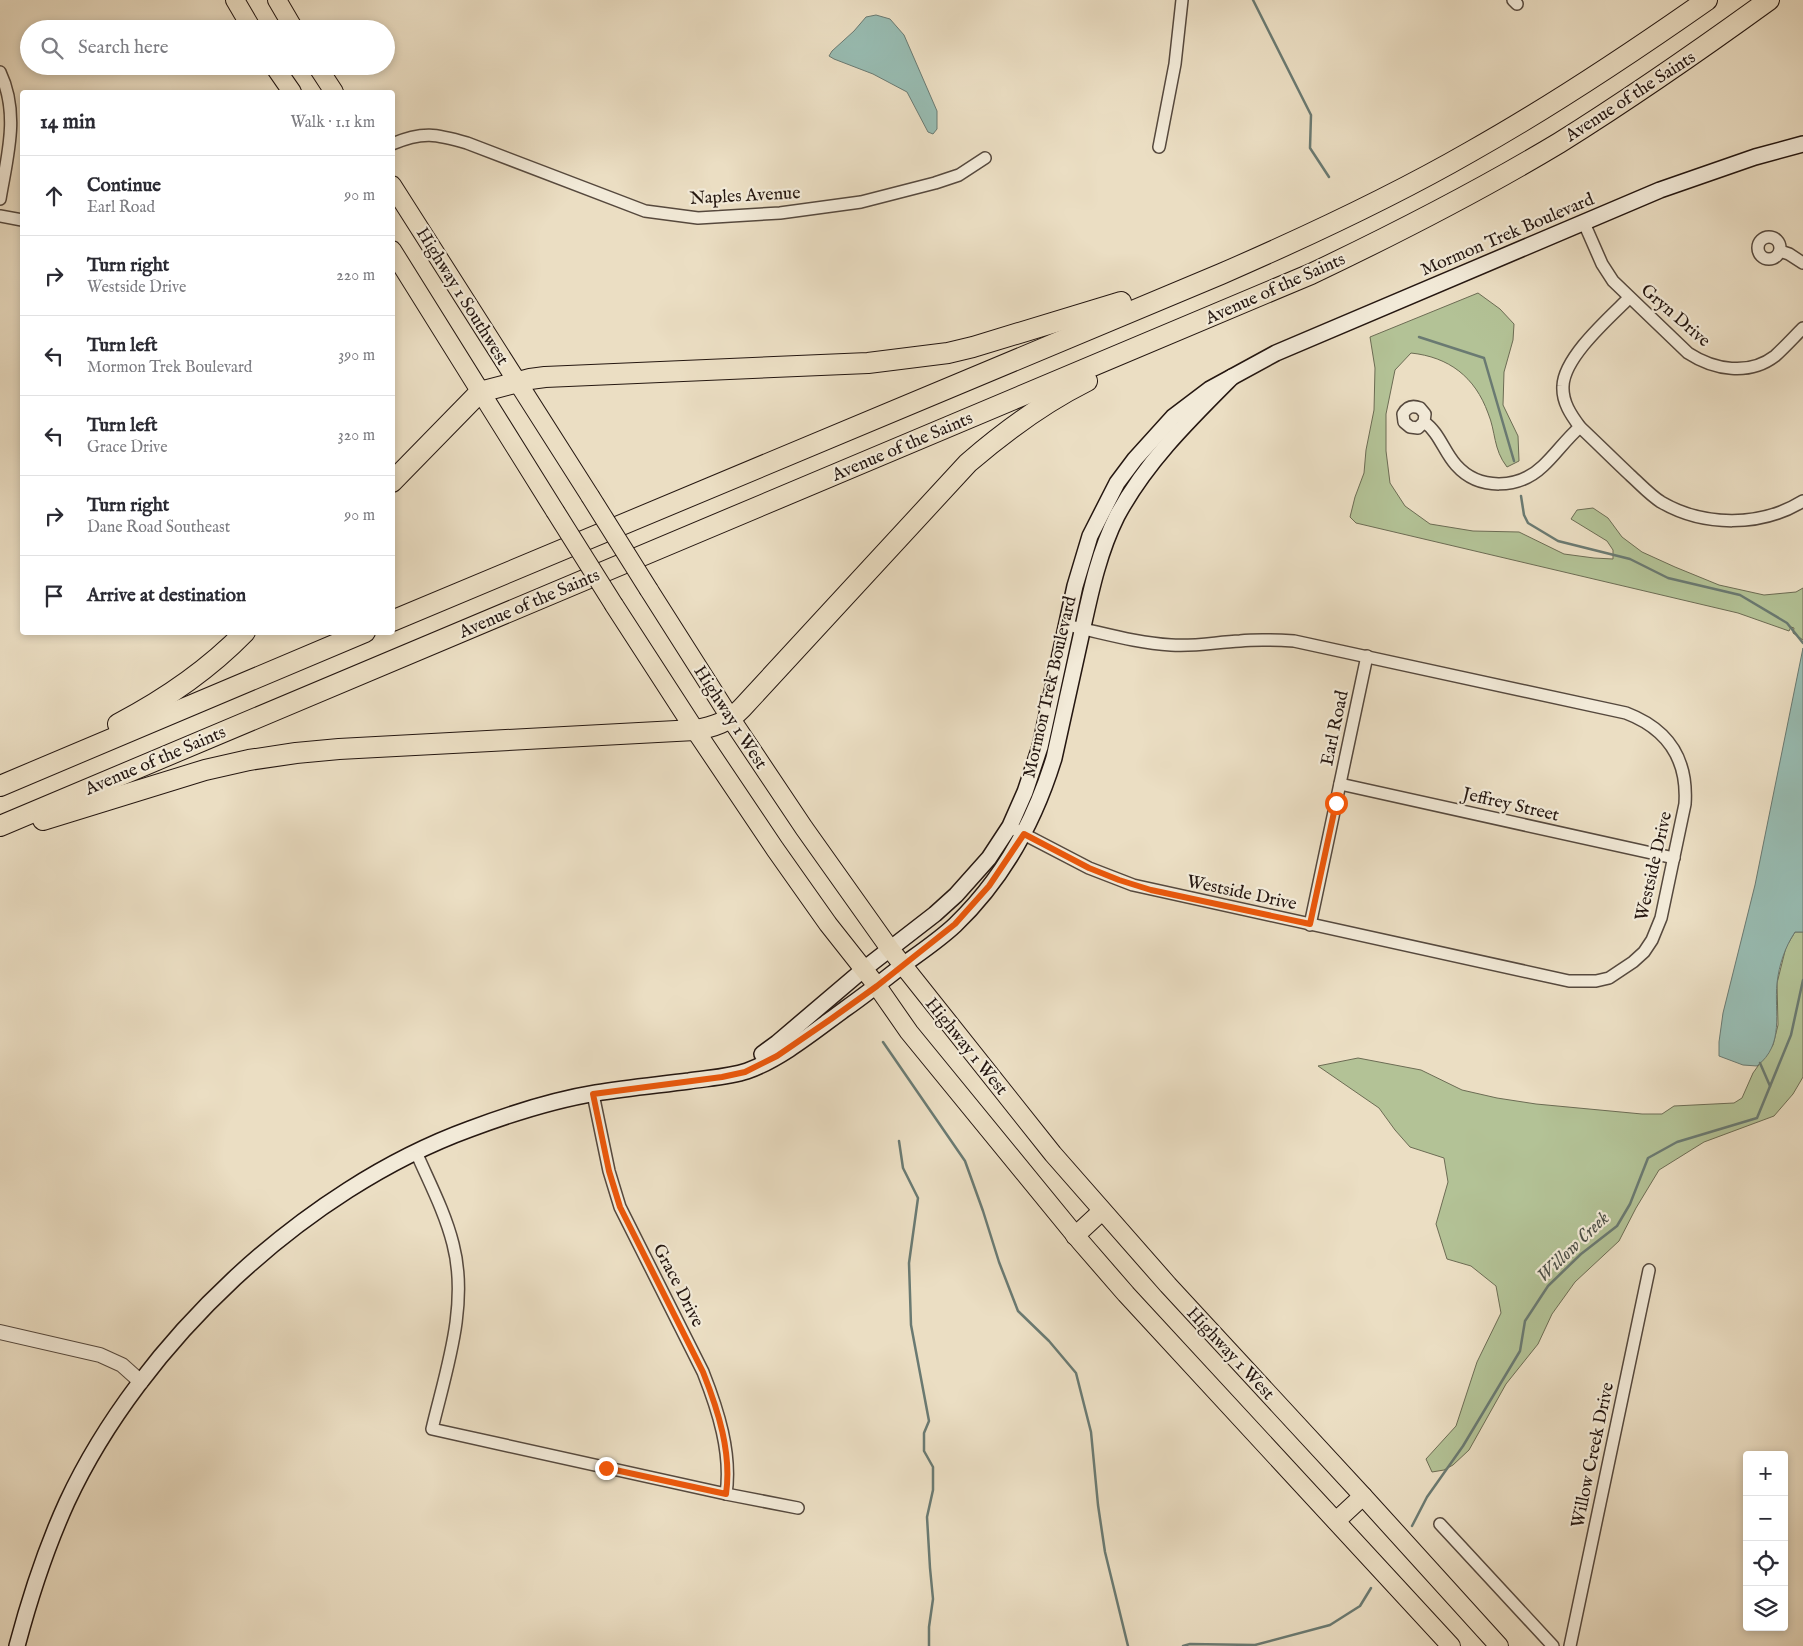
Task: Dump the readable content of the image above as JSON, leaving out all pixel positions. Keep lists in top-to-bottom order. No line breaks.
{"streets":{"highway":["Avenue of the Saints"],"main road":["Mormon Trek Boulevard","Highway 1 Southwest","Highway 1 West"],"street":["Naples Avenue","Gryn Drive","Earl Road","Jeffrey Street","Westside Drive","Grace Drive","Willow Creek Drive"]},"crossings":[["Mormon Trek Boulevard","Gryn Drive"],["Mormon Trek Boulevard","Highway 1 West"],["Mormon Trek Boulevard","Westside Drive"],["Mormon Trek Boulevard","Grace Drive"],["Highway 1 Southwest","Highway 1 West"],["Earl Road","Jeffrey Street"],["Earl Road","Westside Drive"],["Jeffrey Street","Westside Drive"]],"water":["Willow Creek"],"page":{"search":"Search here","heading":["14 min","Walk · 1.1 km"],"list":[["Continue","Earl Road","90 m"],["Turn right","Westside Drive","220 m"],["Turn left","Mormon Trek Boulevard","390 m"],["Turn left","Grace Drive","320 m"],["Turn right","Dane Road Southeast","90 m"],"Arrive at destination"],"map_buttons":["+","−"]}}
